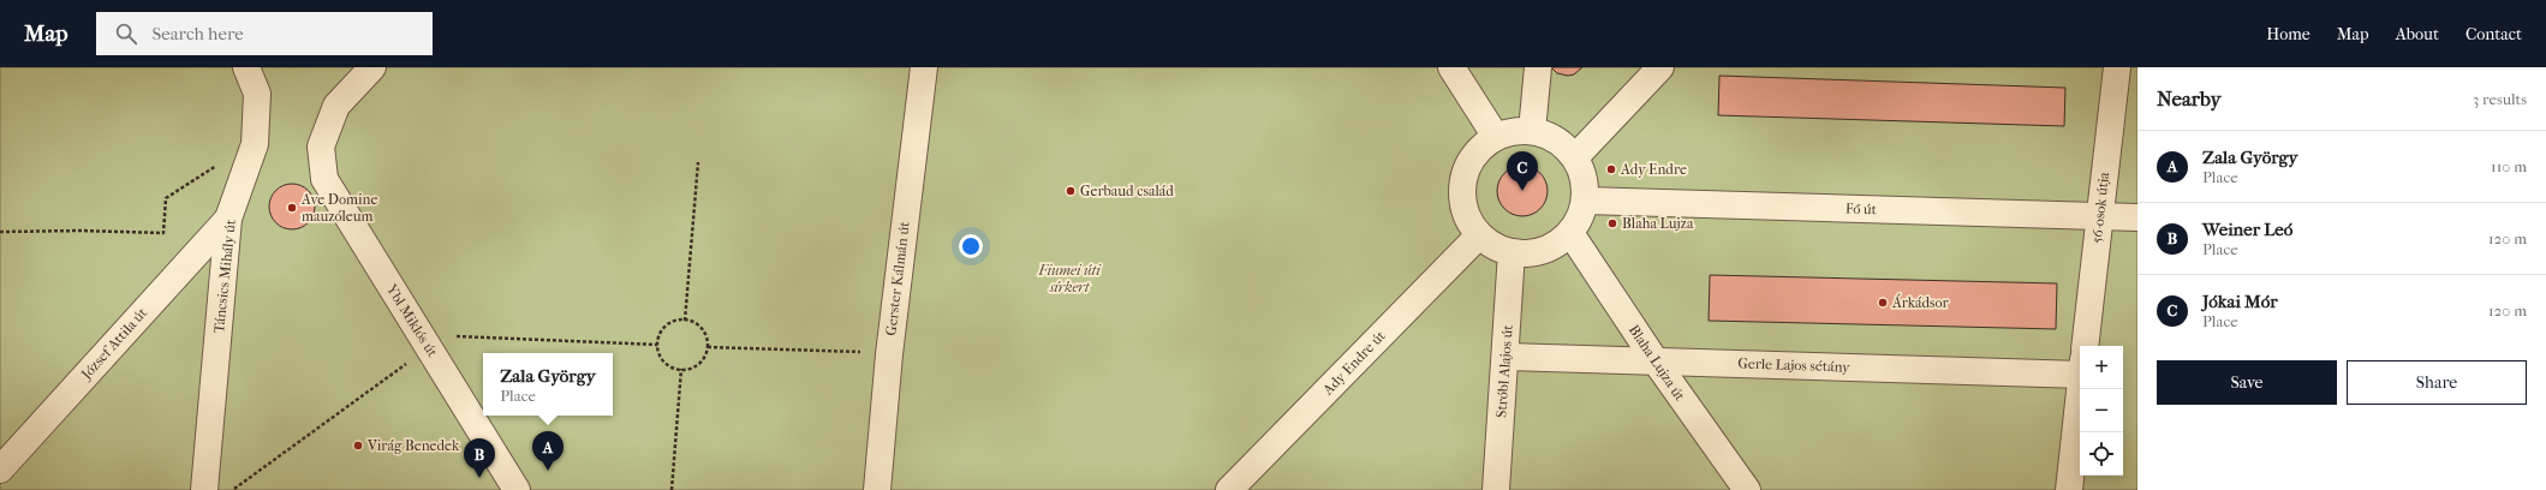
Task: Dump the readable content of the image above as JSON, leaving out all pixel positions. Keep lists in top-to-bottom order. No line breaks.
{"streets":{"lane":["56-osok útja","Fő út","Táncsics Mihály út","Gerster Kálmán út","Ybl Miklós út","József Attila út","Ady Endre út","Blaha Lujza út","Gerle Lajos sétány","Stróbl Alajos út"]},"crossings":[["56-osok útja","Fő út"],["Fő út","Ady Endre út"],["Fő út","Blaha Lujza út"],["Fő út","Stróbl Alajos út"],["Táncsics Mihály út","József Attila út"],["Ady Endre út","Blaha Lujza út"],["Ady Endre út","Stróbl Alajos út"],["Blaha Lujza út","Gerle Lajos sétány"],["Blaha Lujza út","Stróbl Alajos út"],["Gerle Lajos sétány","Stróbl Alajos út"]],"parks":["Fiumei úti sírkert"],"places":["Ady Endre","Gerbaud család","Ave Domine mauzóleum","Blaha Lujza","Árkádsor","Virág Benedek"],"page":{"header":"Map","search":"Search here","nav":["Home","Map","About","Contact"],"heading":["Nearby","3 results"],"list":[{"mark":"A","name":"Zala György","note":"Place","value":"110 m"},{"mark":"B","name":"Weiner Leó","note":"Place","value":"120 m"},{"mark":"C","name":"Jókai Mór","note":"Place","value":"120 m"}],"pins":["C","A","B"],"map_buttons":["+","−"],"buttons":["Save","Share"],"popup":["Zala György","Place"]}}
